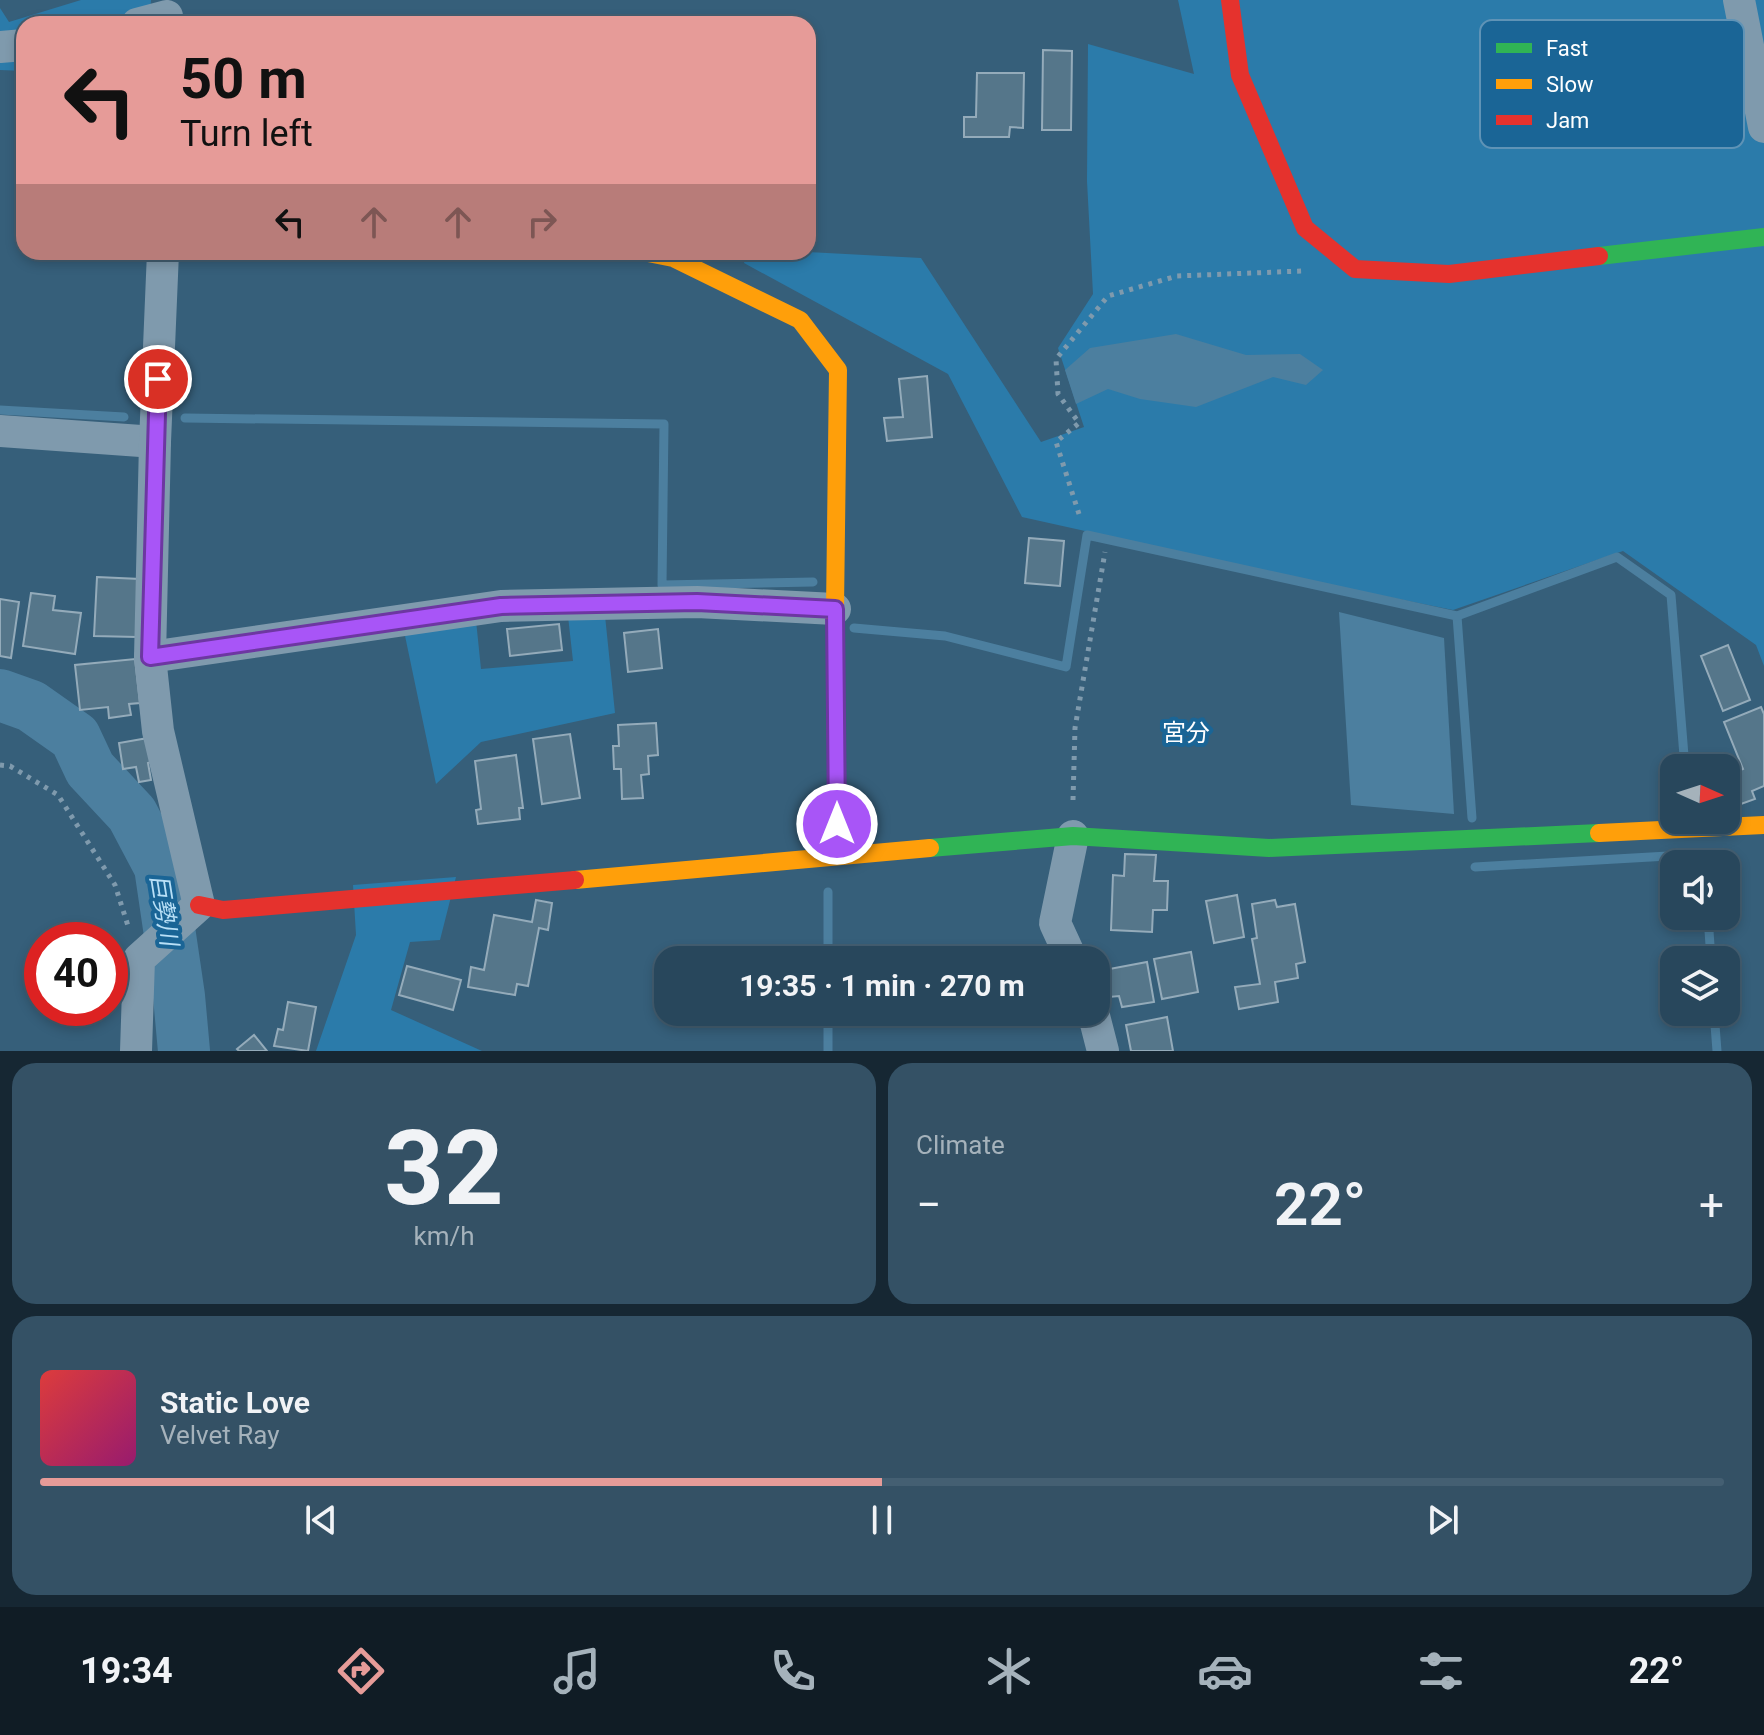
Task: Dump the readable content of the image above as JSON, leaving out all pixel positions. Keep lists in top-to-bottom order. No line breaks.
{"districts":["宮分"],"water":["巨勢川"],"legend":["Fast","Slow","Jam"],"north":"right","page":{"turn":["50 m","Turn left"],"limit":"40","trip":"19:35 · 1 min · 270 m","tile":[["32","km/h"],"Climate"],"heat":["−","22°","+"],"song":["Static Love","Velvet Ray"],"tabs":["19:34","22°"]}}
